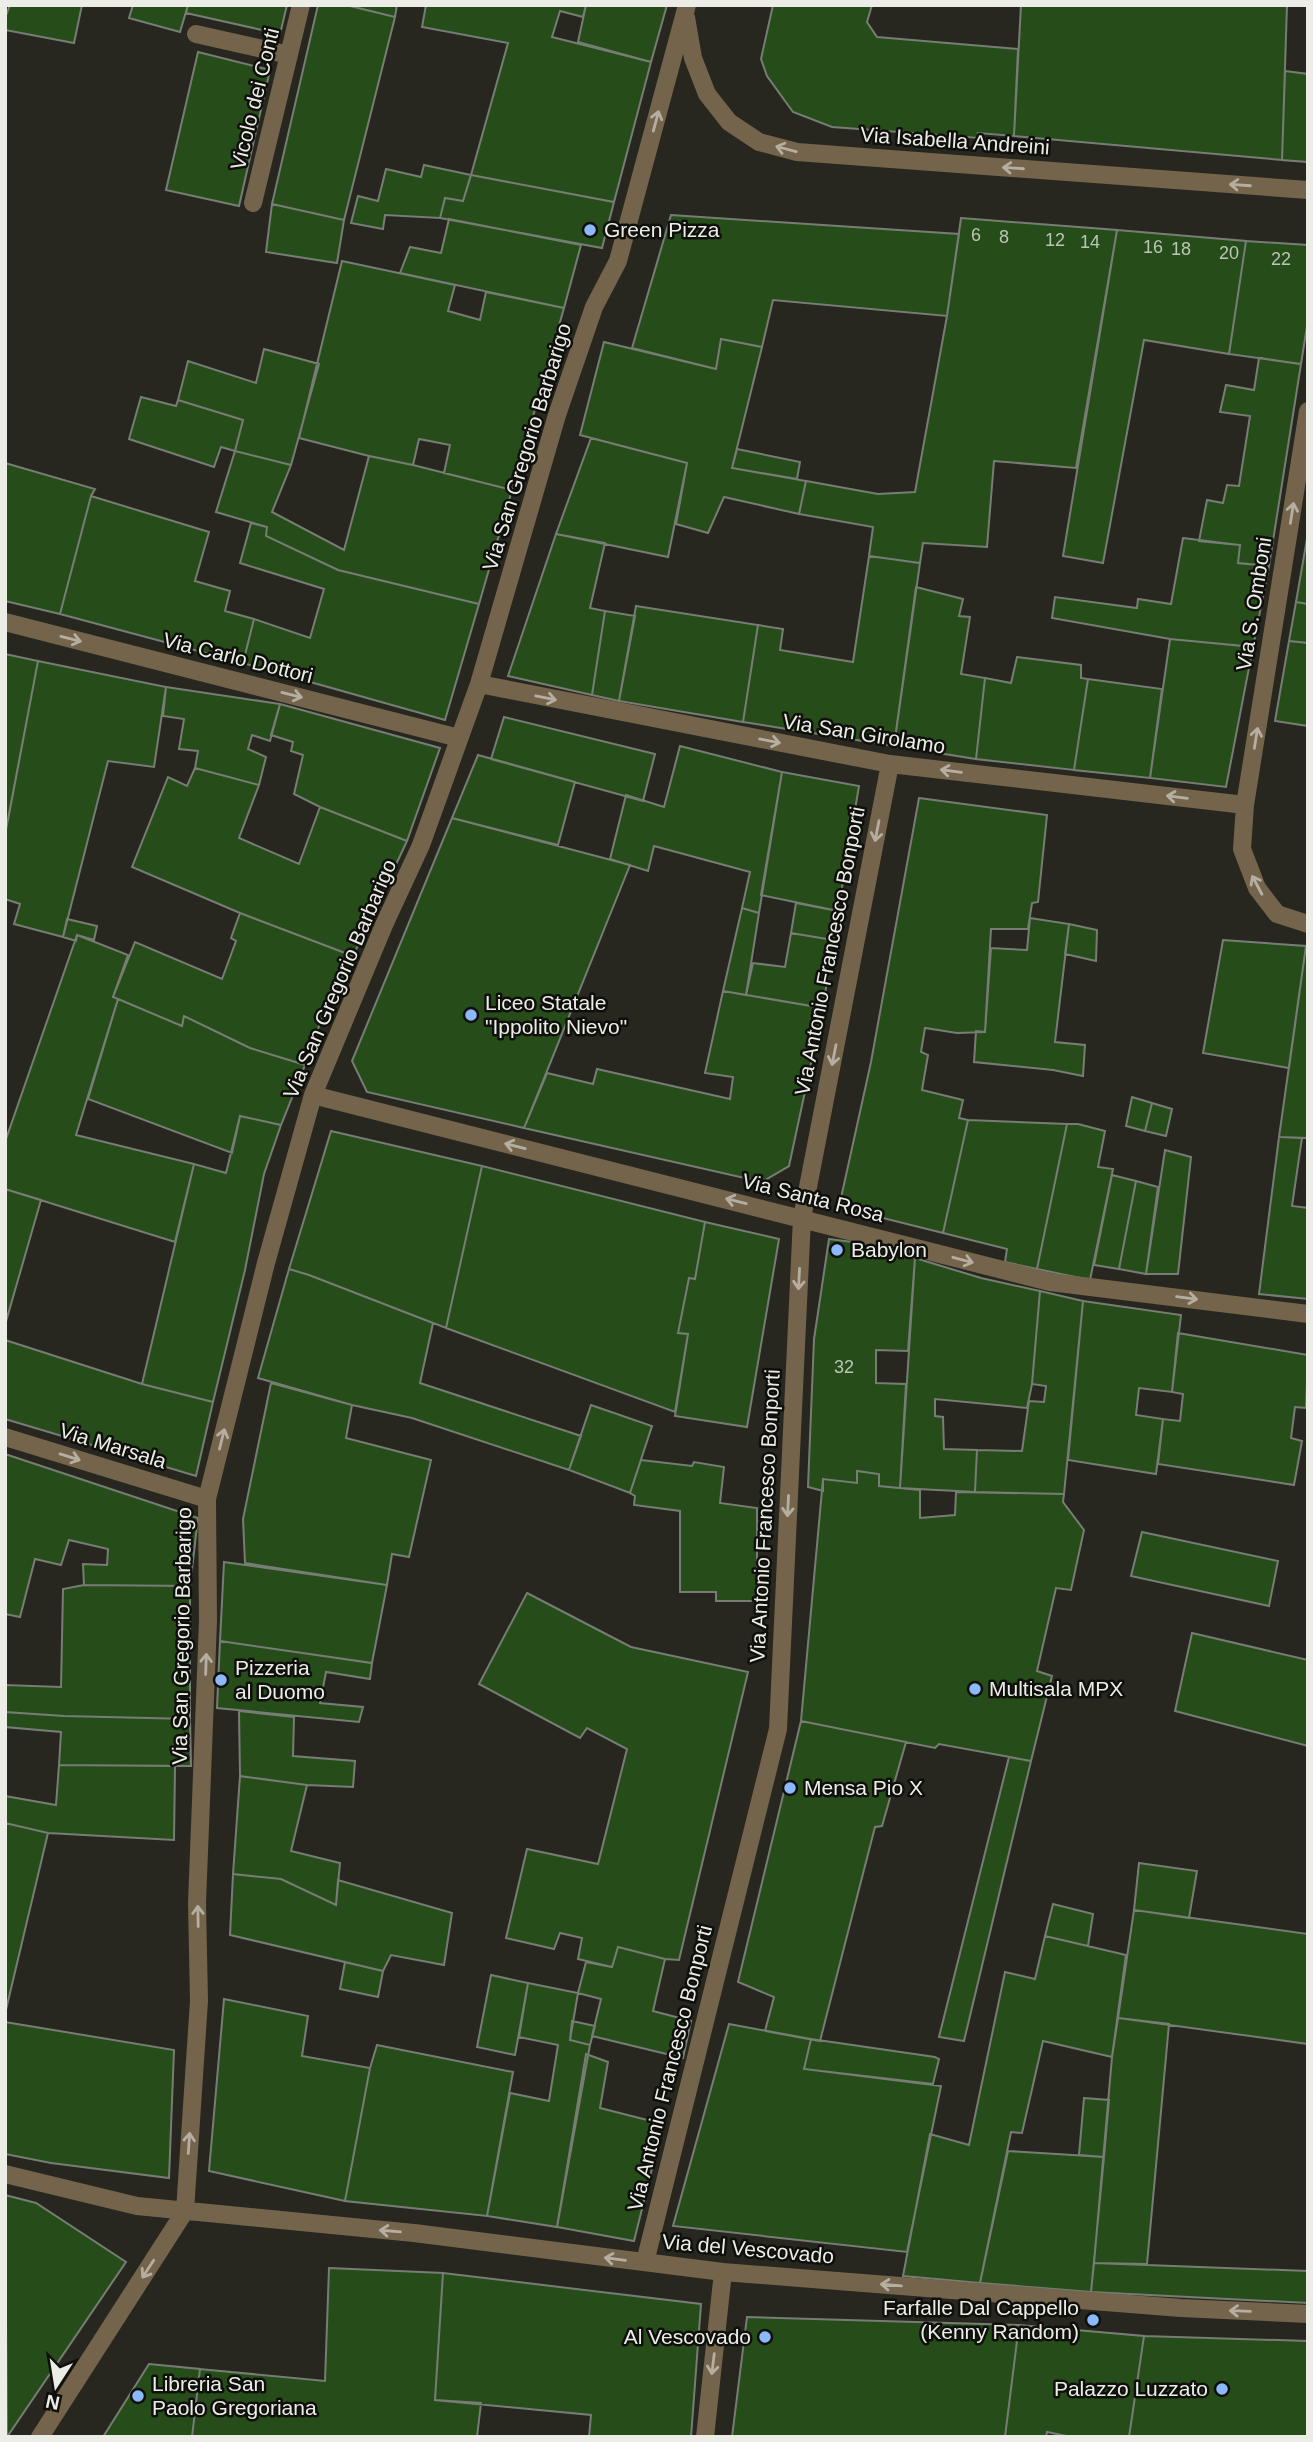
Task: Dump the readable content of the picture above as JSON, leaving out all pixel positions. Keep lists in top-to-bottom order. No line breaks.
{"streets":{"street":["Vicolo dei Conti","Via Isabella Andreini","Via San Gregorio Barbarigo","Via S. Omboni","Via Carlo Dottori","Via San Girolamo","Via Antonio Francesco Bonporti","Via Santa Rosa","Via Marsala","Via del Vescovado"]},"crossings":[["Via Isabella Andreini","Via San Gregorio Barbarigo"],["Via San Gregorio Barbarigo","Via Carlo Dottori"],["Via San Gregorio Barbarigo","Via San Girolamo"],["Via San Gregorio Barbarigo","Via Santa Rosa"],["Via San Gregorio Barbarigo","Via Marsala"],["Via San Gregorio Barbarigo","Via del Vescovado"],["Via S. Omboni","Via San Girolamo"],["Via San Girolamo","Via Antonio Francesco Bonporti"],["Via Antonio Francesco Bonporti","Via Santa Rosa"],["Via Antonio Francesco Bonporti","Via del Vescovado"]],"one_way":["Via Isabella Andreini","Via San Gregorio Barbarigo","Via S. Omboni","Via Carlo Dottori","Via Antonio Francesco Bonporti","Via Marsala","Via del Vescovado"],"places":["Green Pizza","Liceo Statale \"Ippolito Nievo\"","Babylon","Pizzeria al Duomo","Multisala MPX","Mensa Pio X","Farfalle Dal Cappello (Kenny Random)","Al Vescovado","Palazzo Luzzato","Libreria San Paolo Gregoriana"],"house_numbers":["6","8","12","14","16","18","20","22","32"],"north":"bottom"}
